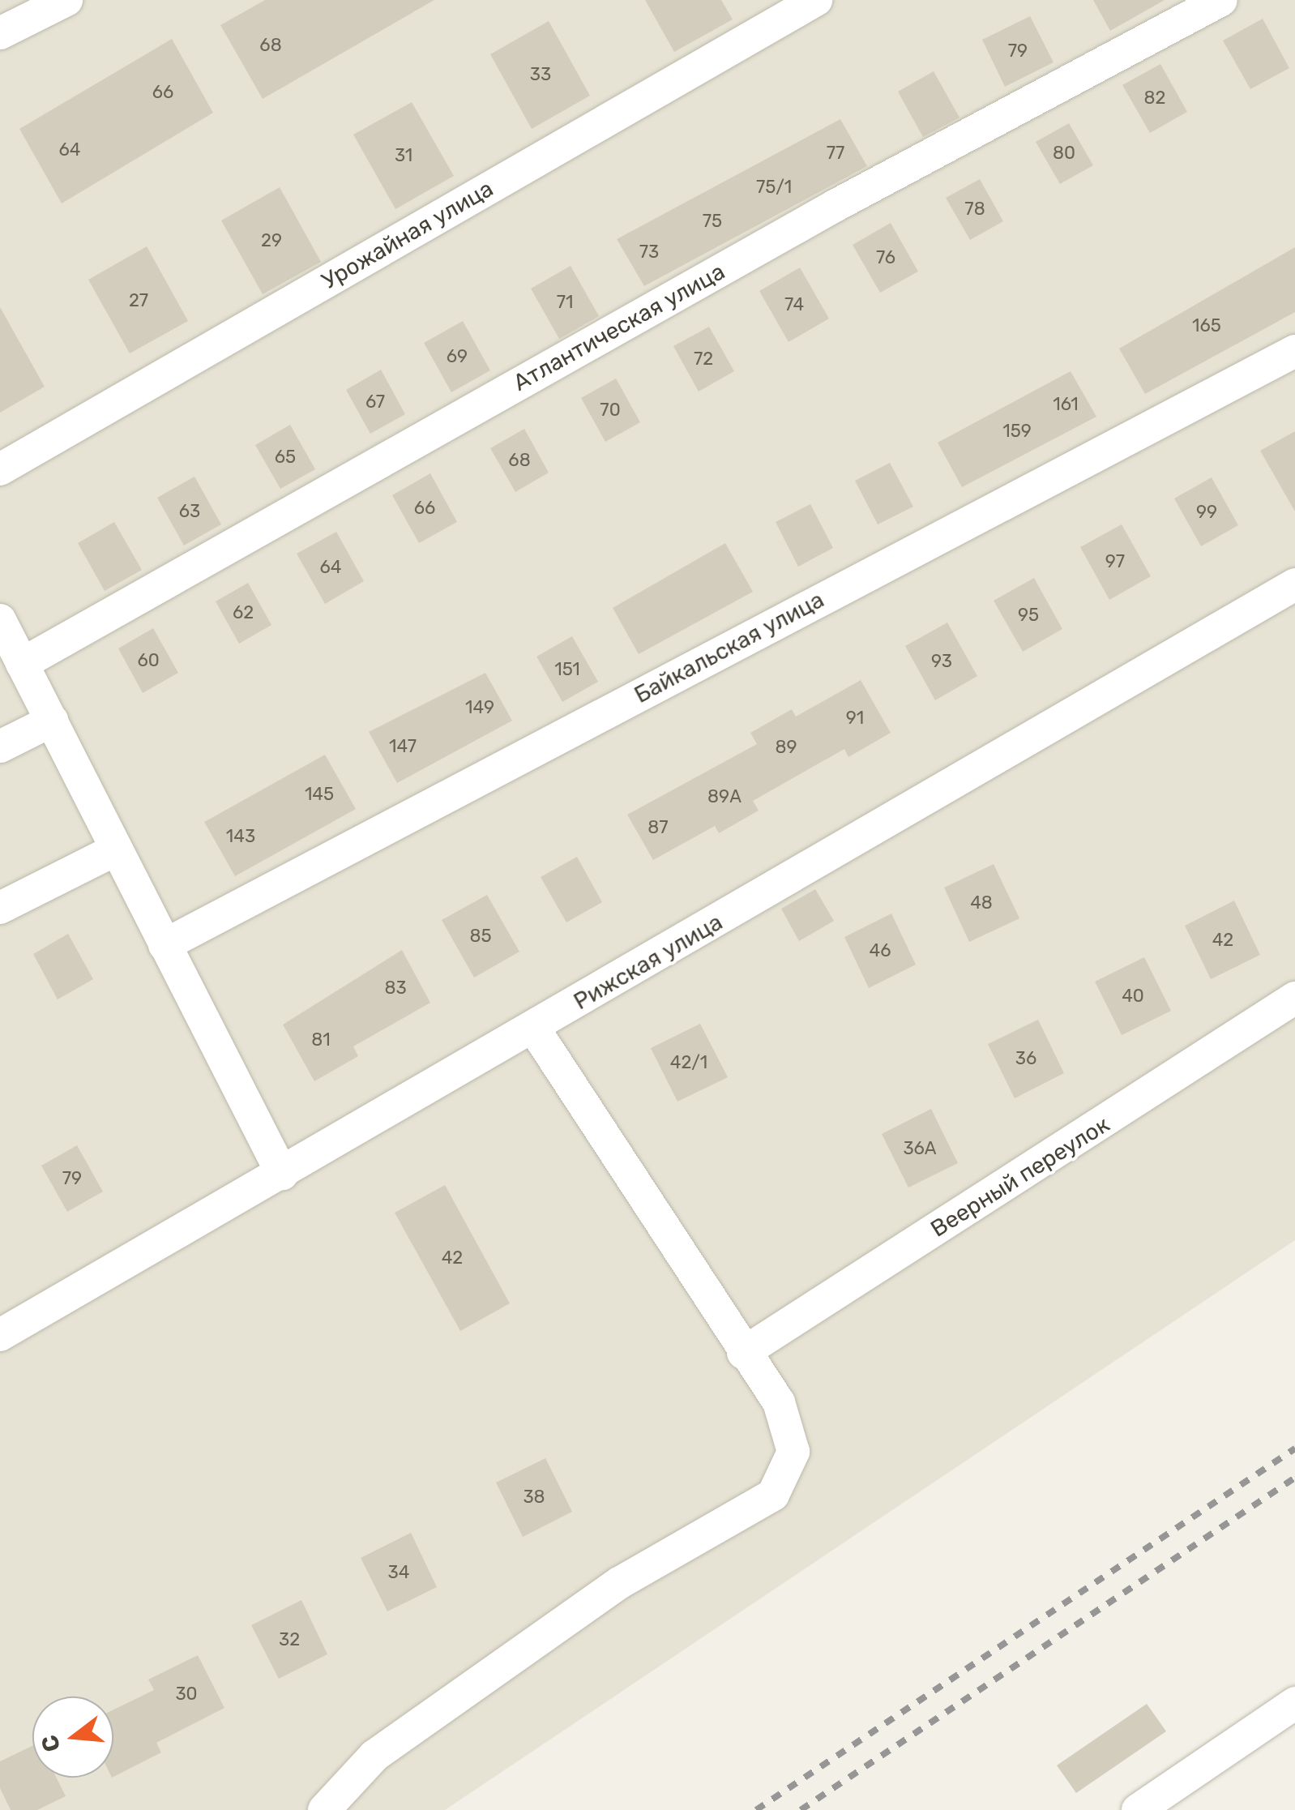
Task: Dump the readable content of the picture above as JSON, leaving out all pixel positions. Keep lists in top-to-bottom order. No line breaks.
{"streets":{"street":["Урожайная улица","Атлантическая улица","Байкальская улица","Рижская улица","Веерный переулок"]},"house_numbers":["68","79","33","66","82","64","77","80","31","75/1","78","75","29","73","76","27","71","74","165","69","72","67","161","70","159","65","68","66","63","99","97","64","62","95","60","93","151","149","91","147","89","145","89А","87","143","48","85","42","46","83","40","81","36","42/1","36А","79","42","38","34","32","30"],"north":"left"}
